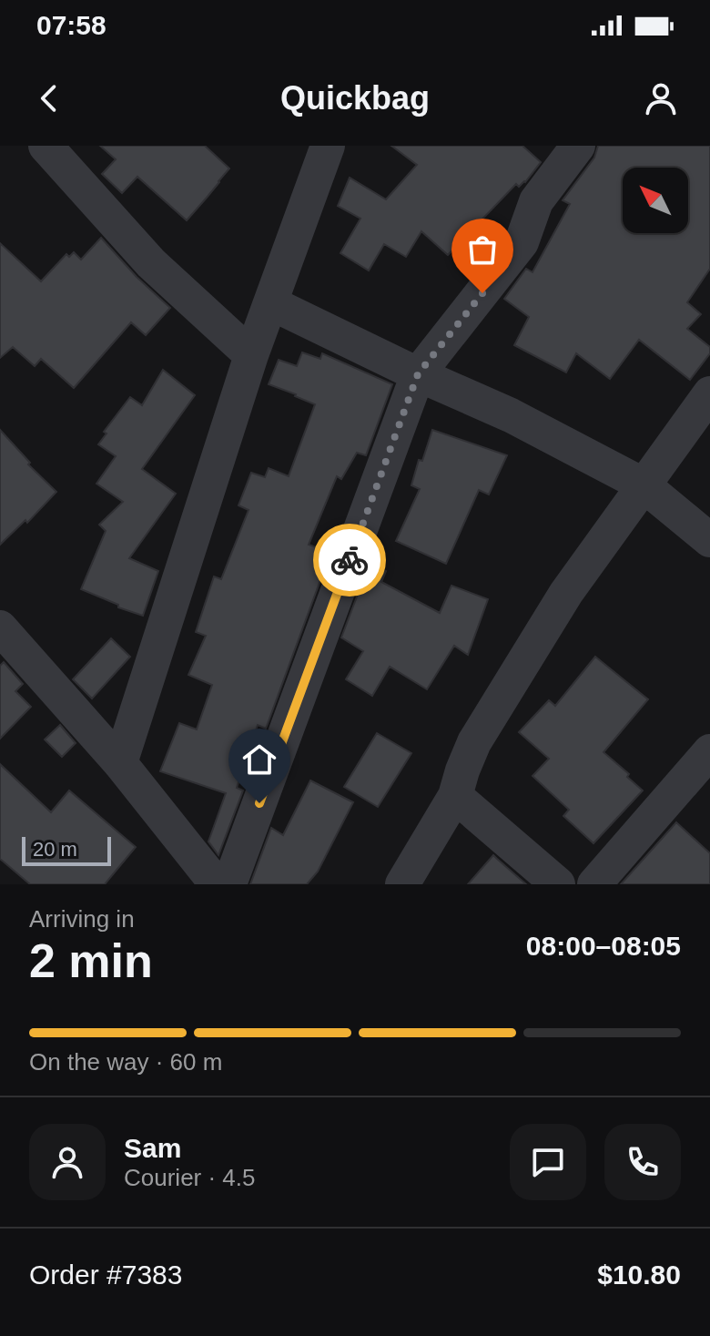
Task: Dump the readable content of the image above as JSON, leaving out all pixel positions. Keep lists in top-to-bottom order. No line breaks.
{"scale_bar":"20 m","north":"top left","page":{"status":"07:58","header":"Quickbag","scale":"20 m","heading":["2 min","Arriving in","08:00–08:05"],"panel":["Sam","Courier · 4.5","Order #7383","$10.80"],"bar":"On the way · 60 m"}}
